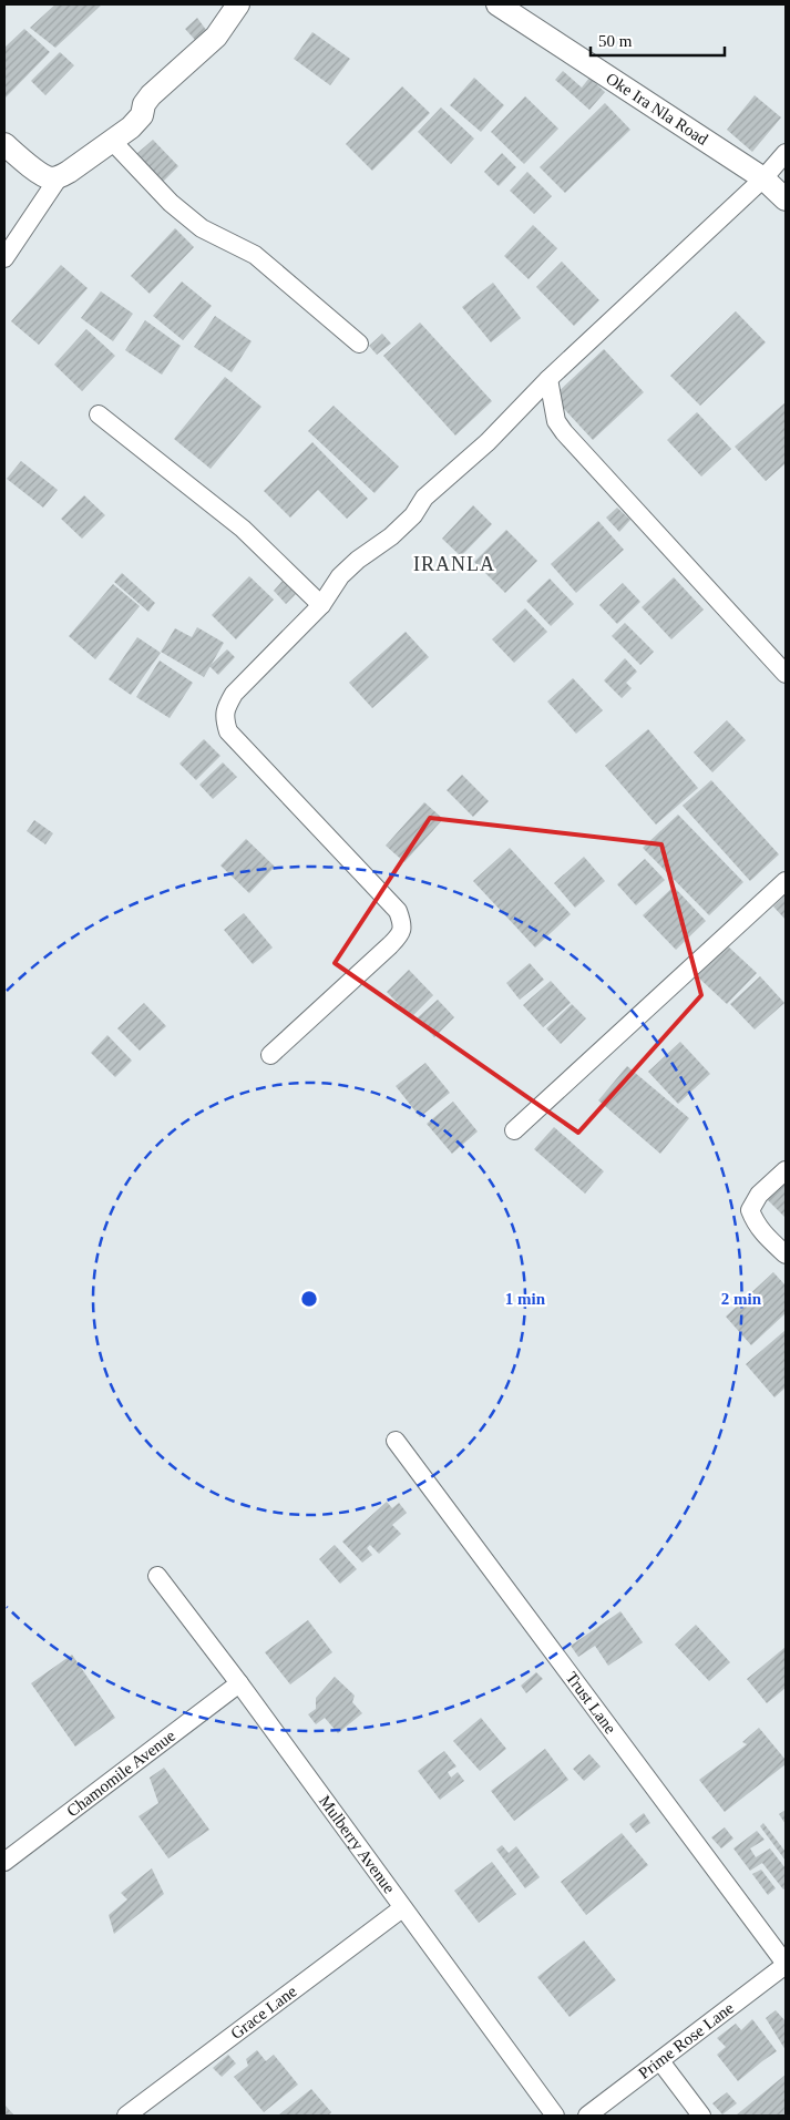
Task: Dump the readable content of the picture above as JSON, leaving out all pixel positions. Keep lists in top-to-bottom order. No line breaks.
{"streets":{"street":["Oke Ira Nla Road","Trust Lane","Chamomile Avenue","Mulberry Avenue","Grace Lane","Prime Rose Lane"]},"crossings":[["Trust Lane","Prime Rose Lane"],["Chamomile Avenue","Mulberry Avenue"],["Mulberry Avenue","Grace Lane"]],"districts":["IRANLA"],"scale_bar":"50 m","rings":["1 min","2 min"]}
